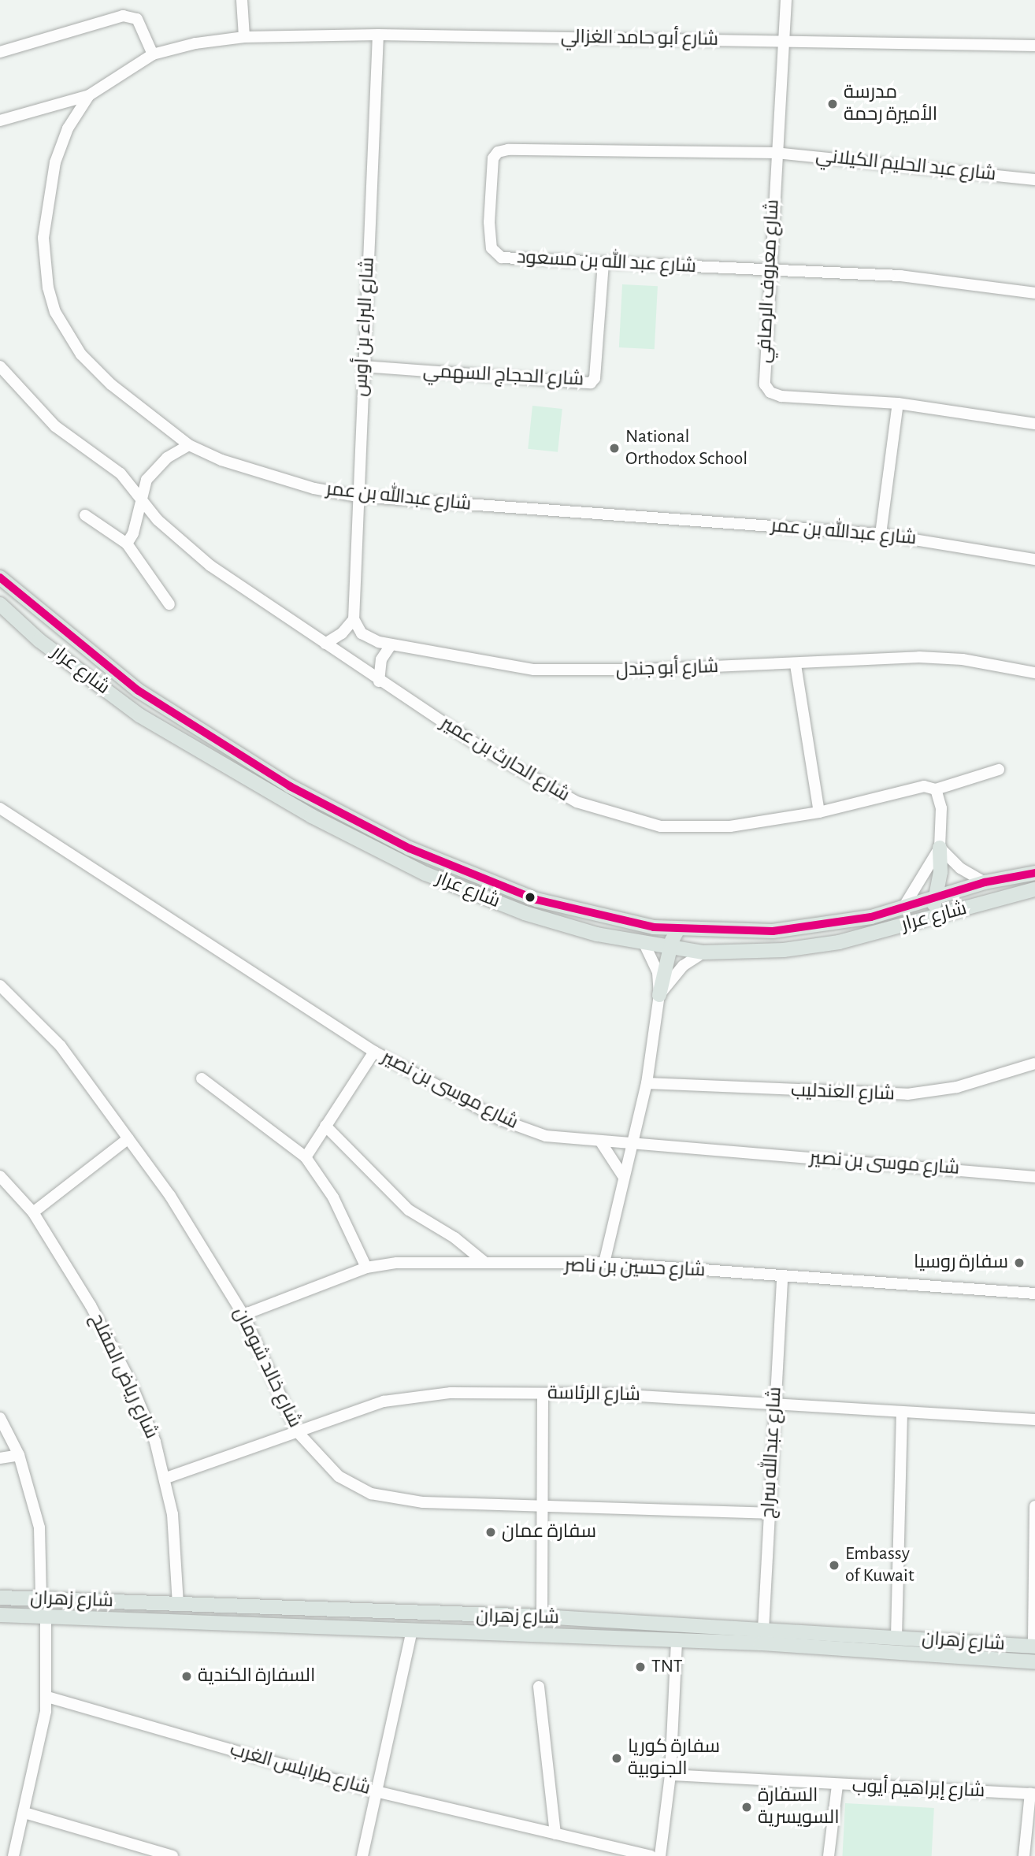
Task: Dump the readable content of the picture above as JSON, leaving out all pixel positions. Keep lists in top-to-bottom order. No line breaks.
{"streets":{"main road":["شارع عرار","شارع زهران"],"street":["شارع أبو حامد الغزالي","شارع عبد الحليم الكيلاني","شارع عبد الله بن مسعود","شارع معروف الرصافي","شارع البراء بن أوس","شارع الحجاج السهمي","شارع عبدالله بن عمر","شارع أبو جندل","شارع الحارث بن عمير","شارع موسى بن نصير","شارع العندليب","شارع حسين بن ناصر","شارع خالد شومان","شارع رياض المفلح","شارع الرئاسة","شارع عبدالله سراج","شارع طرابلس الغرب","شارع إبراهيم أيوب"]},"crossings":[["شارع أبو حامد الغزالي","شارع معروف الرصافي"],["شارع أبو حامد الغزالي","شارع البراء بن أوس"],["شارع أبو حامد الغزالي","شارع عبدالله بن عمر"],["شارع عبد الحليم الكيلاني","شارع عبد الله بن مسعود"],["شارع عبد الحليم الكيلاني","شارع معروف الرصافي"],["شارع عبد الله بن مسعود","شارع معروف الرصافي"],["شارع عبد الله بن مسعود","شارع الحجاج السهمي"],["شارع البراء بن أوس","شارع الحجاج السهمي"],["شارع البراء بن أوس","شارع عبدالله بن عمر"],["شارع البراء بن أوس","شارع أبو جندل"],["شارع حسين بن ناصر","شارع خالد شومان"],["شارع حسين بن ناصر","شارع عبدالله سراج"],["شارع خالد شومان","شارع الرئاسة"],["شارع خالد شومان","شارع عبدالله سراج"],["شارع رياض المفلح","شارع الرئاسة"],["شارع رياض المفلح","شارع زهران"],["شارع الرئاسة","شارع عبدالله سراج"],["شارع عبدالله سراج","شارع زهران"]],"places":["مدرسة الأميرة رحمة","National Orthodox School","سفارة روسيا","سفارة عمان","Embassy of Kuwait","TNT","السفارة الكندية","سفارة كوريا الجنوبية","السفارة السويسرية"]}
